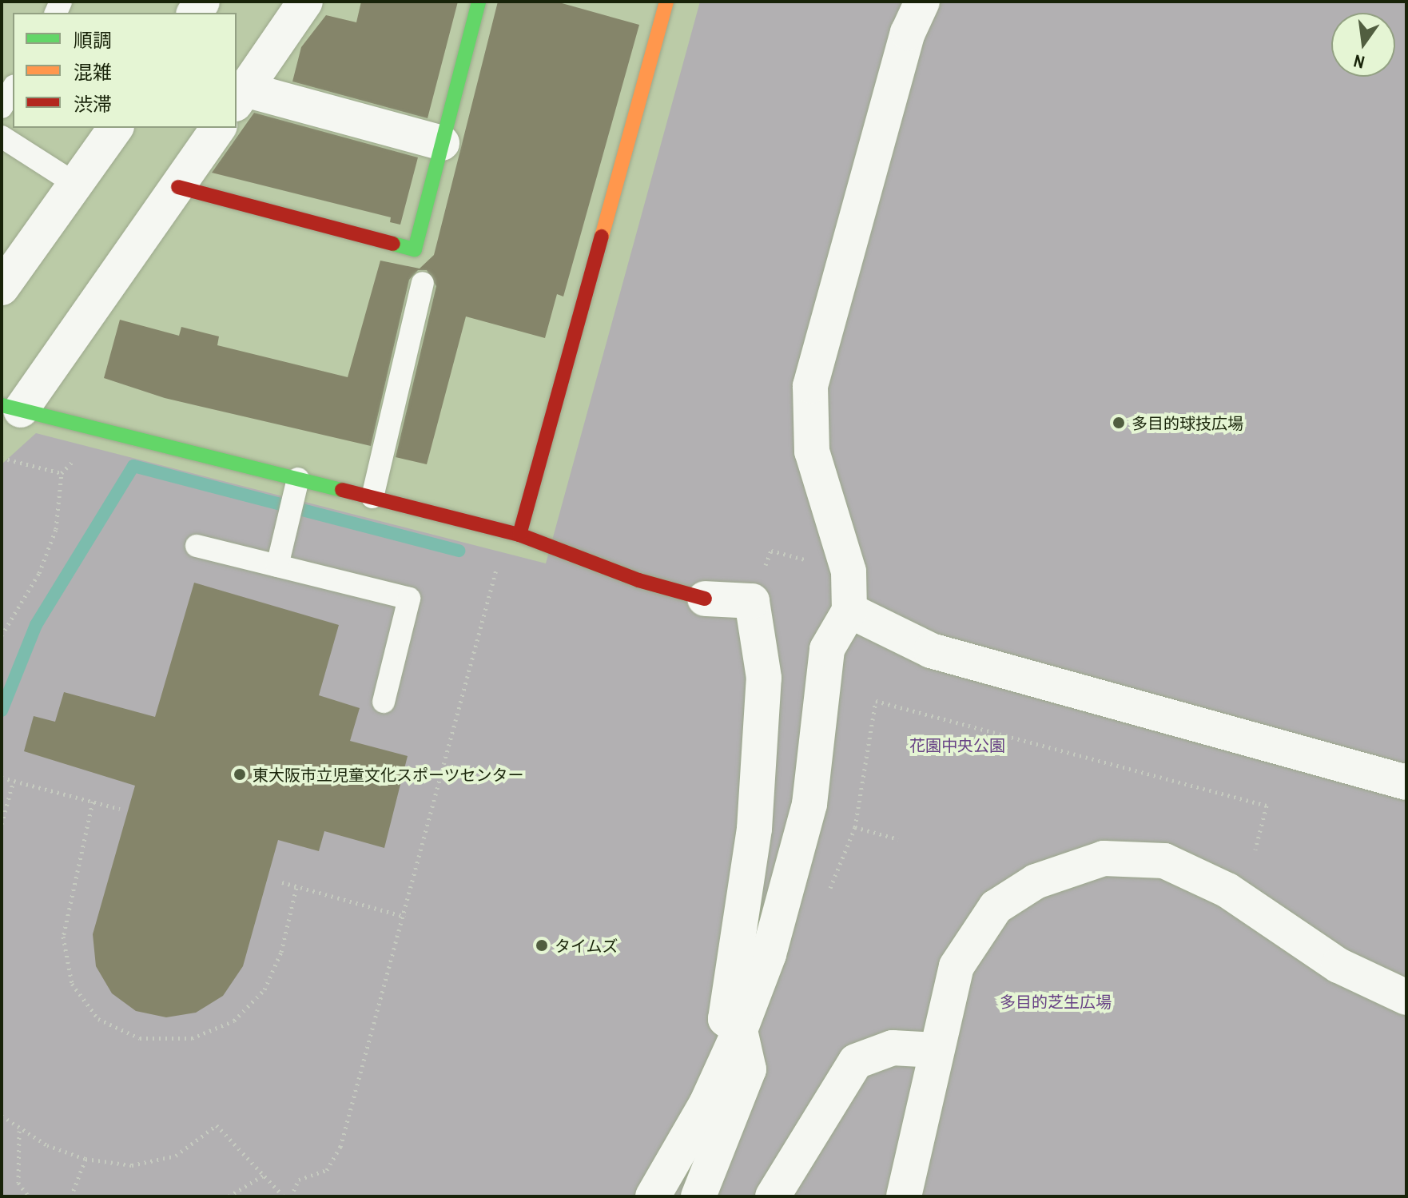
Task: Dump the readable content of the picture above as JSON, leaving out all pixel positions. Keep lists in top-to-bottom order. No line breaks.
{"parks":["花園中央公園","多目的芝生広場"],"places":["多目的球技広場","東大阪市立児童文化スポーツセンター","タイムズ"],"legend":["順調","混雑","渋滞"],"north":"bottom"}
